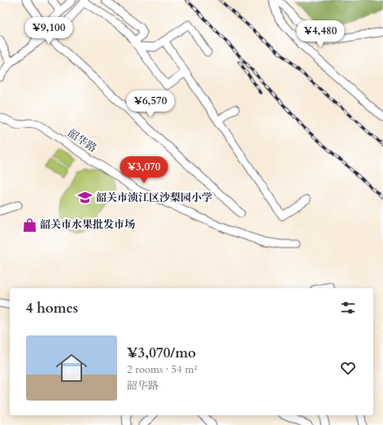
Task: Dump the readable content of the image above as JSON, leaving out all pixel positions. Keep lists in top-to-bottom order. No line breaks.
{"streets":{"street":["韶华路"]},"places":{"school or university":["韶关市浈江区沙梨园小学"],"shop":["韶关市水果批发市场"]},"page":{"price":["¥9,100","¥4,480","¥6,570","¥3,070"],"heading":"4 homes","list":[{"name":"¥3,070/mo","note":"2 rooms · 54 m² · 韶华路"}]}}
